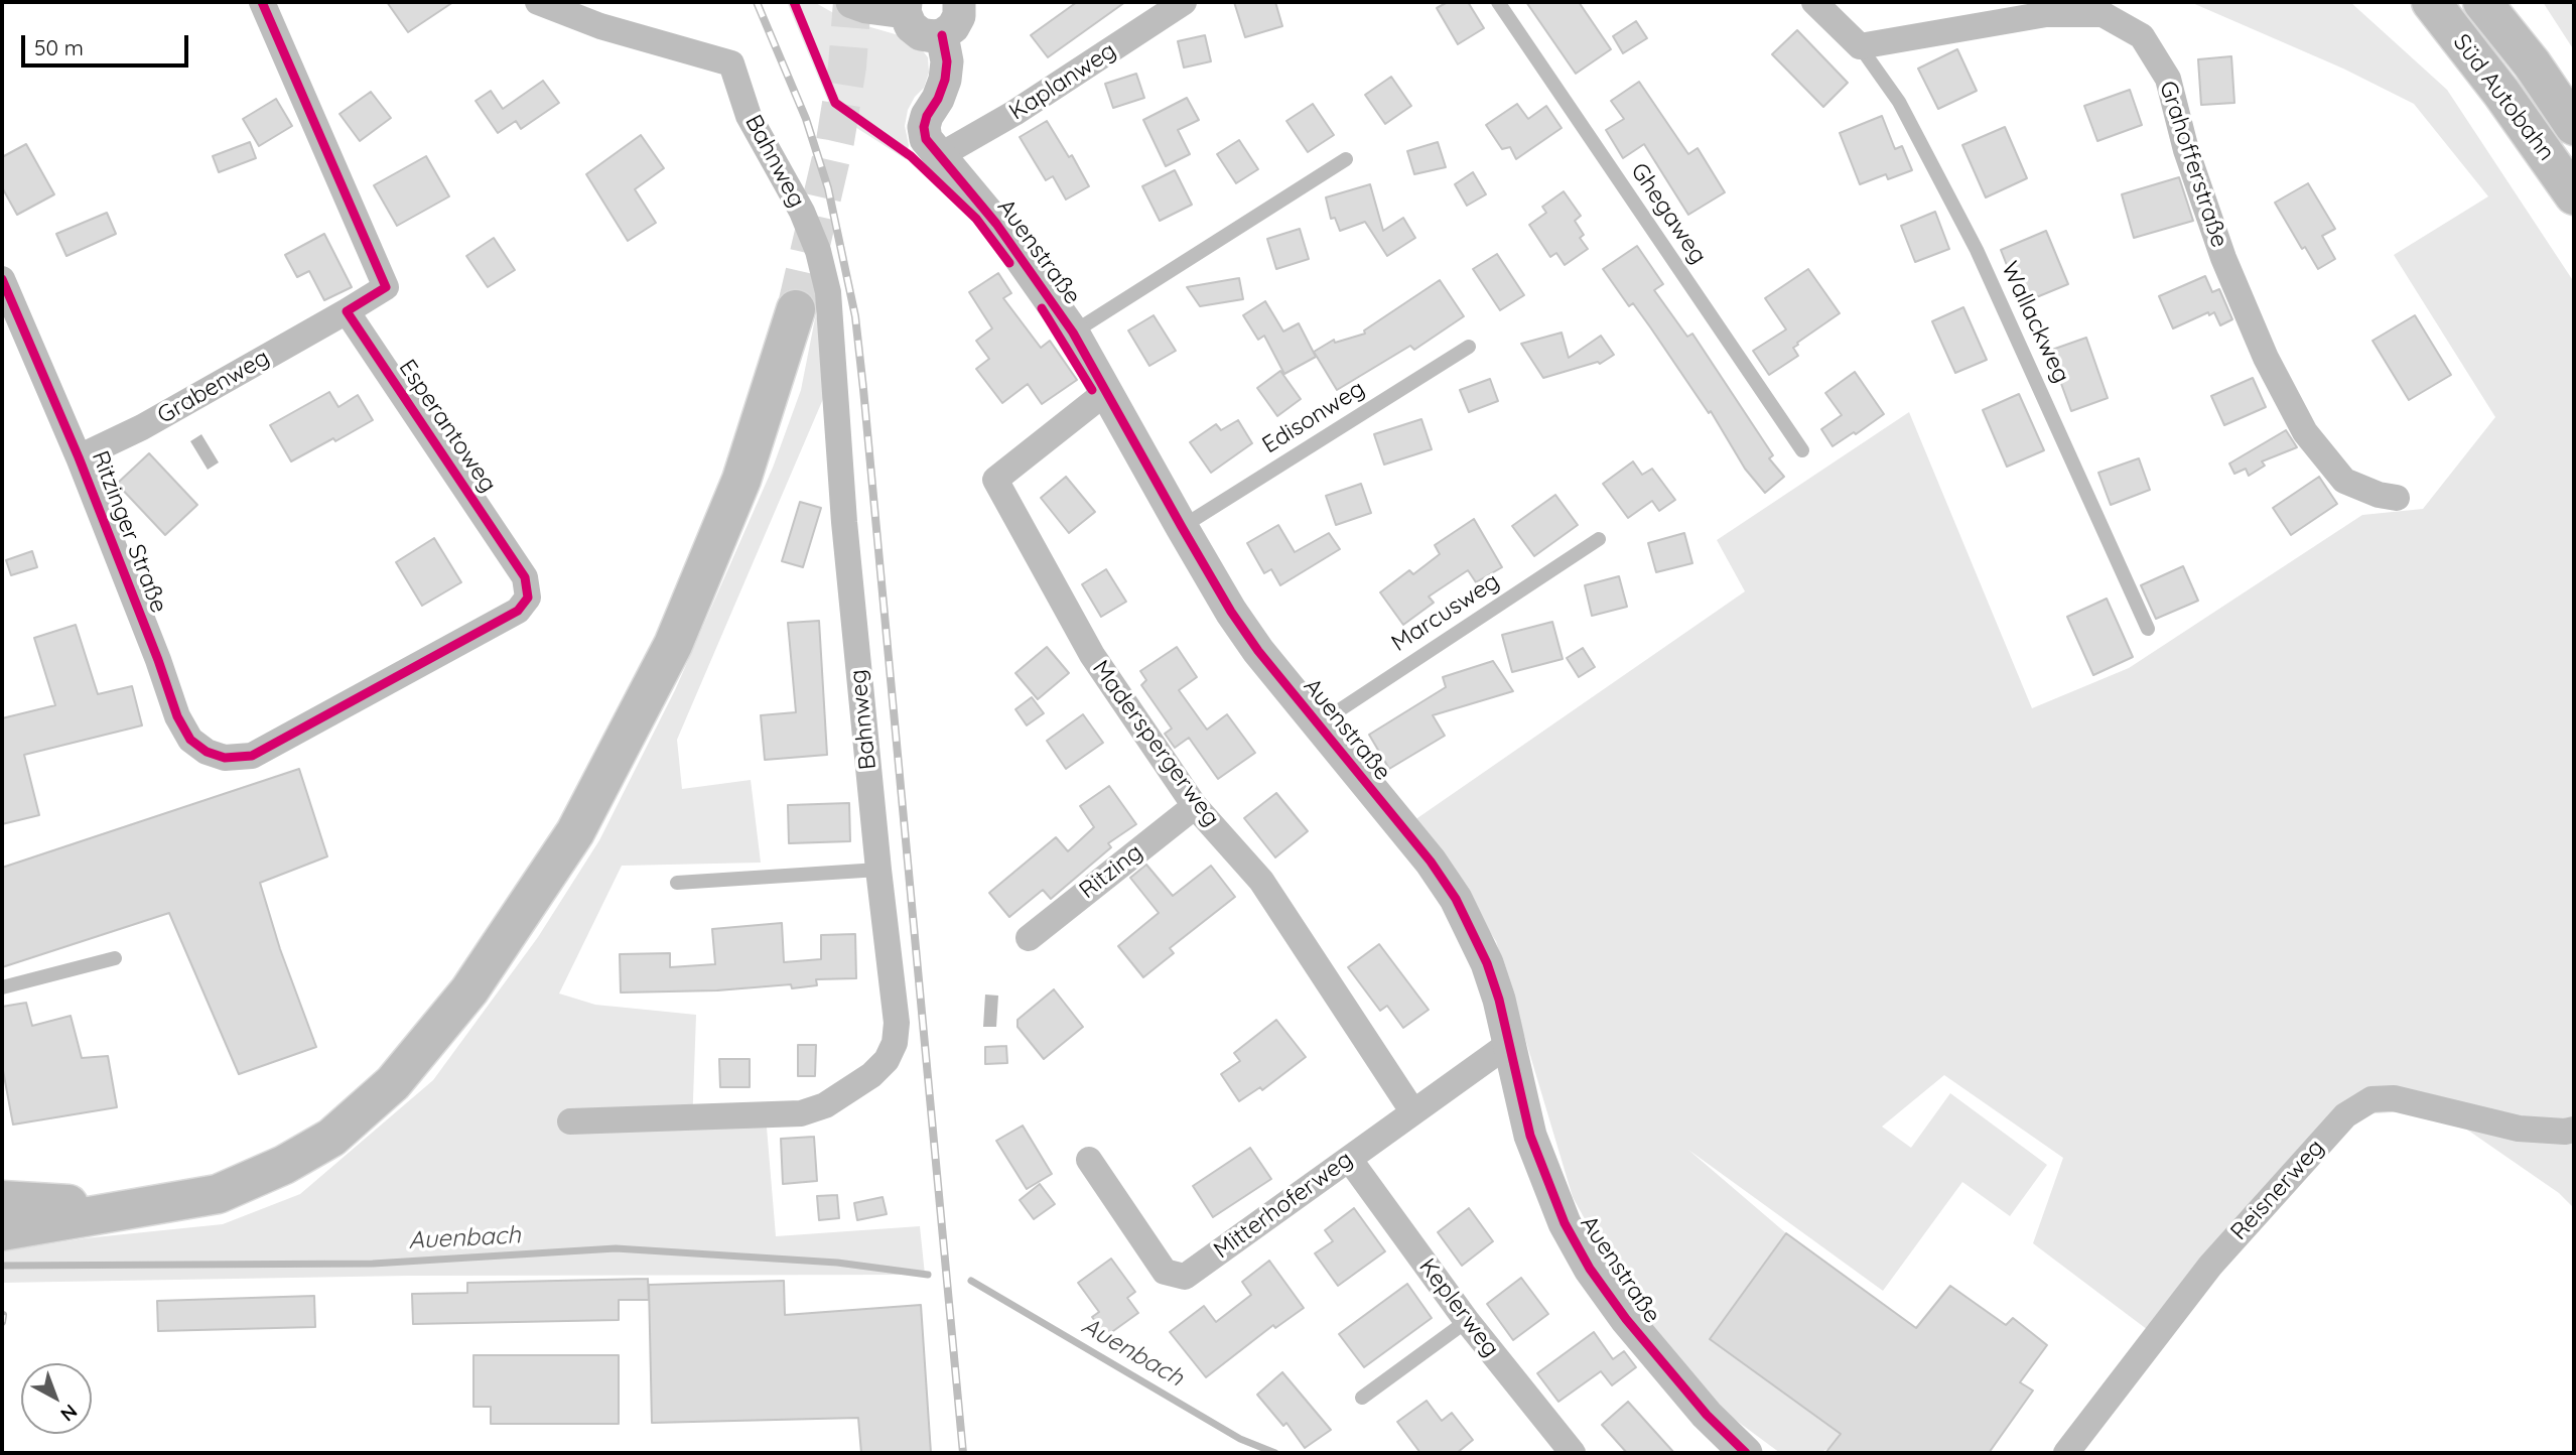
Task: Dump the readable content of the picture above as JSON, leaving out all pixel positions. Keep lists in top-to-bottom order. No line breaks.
{"streets":{"main road":["Süd Autobahn"],"street":["Kaplanweg","Bahnweg","Grahofferstraße","Auenstraße","Grabenweg","Esperantoweg","Ritzinger Straße","Maderspergerweg","Ritzing","Reisnerweg","Mitterhoferweg","Keplerweg"],"lane":["Ghegaweg","Wallackweg","Edisonweg","Marcusweg"]},"crossings":[["Kaplanweg","Auenstraße"],["Grahofferstraße","Wallackweg"],["Auenstraße","Edisonweg"],["Auenstraße","Marcusweg"],["Auenstraße","Maderspergerweg"],["Auenstraße","Mitterhoferweg"],["Grabenweg","Esperantoweg"],["Grabenweg","Ritzinger Straße"],["Esperantoweg","Ritzinger Straße"],["Maderspergerweg","Ritzing"],["Maderspergerweg","Mitterhoferweg"],["Mitterhoferweg","Keplerweg"]],"water":["Auenbach"],"scale_bar":"50 m","north":"bottom right"}
